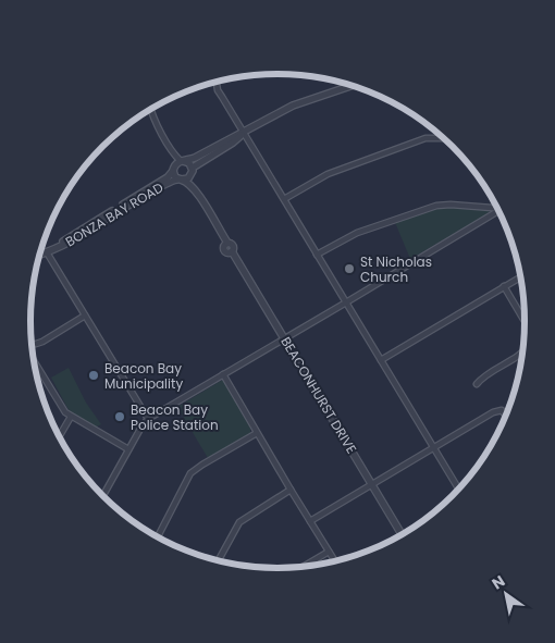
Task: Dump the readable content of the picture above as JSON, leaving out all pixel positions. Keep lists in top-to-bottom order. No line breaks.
{"streets":{"street":["BONZA BAY ROAD","BEACONHURST DRIVE"]},"places":["St Nicholas Church","Beacon Bay Municipality","Beacon Bay Police Station"],"north":"top left"}
